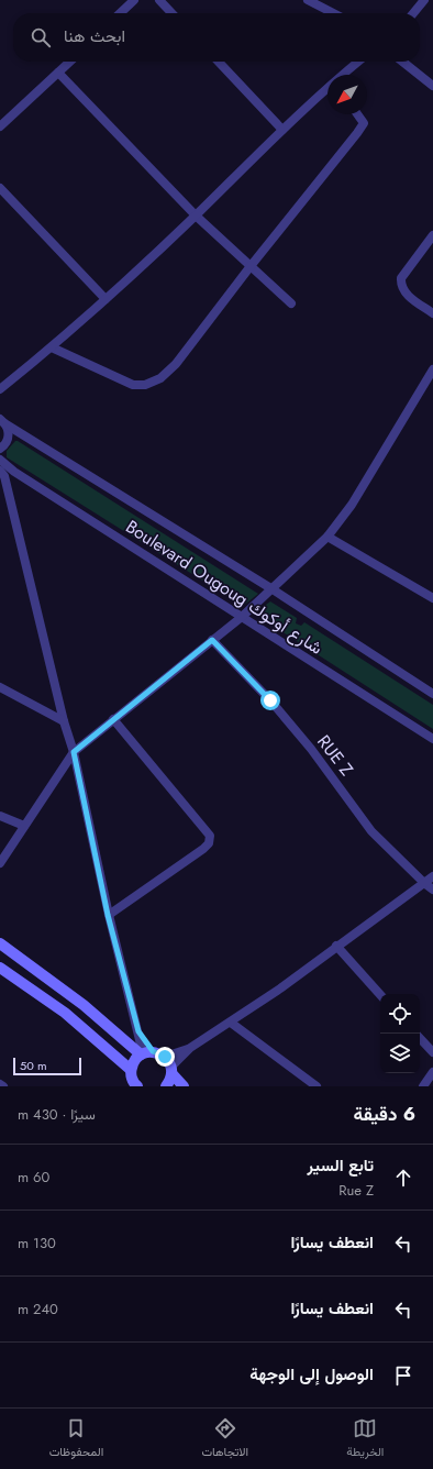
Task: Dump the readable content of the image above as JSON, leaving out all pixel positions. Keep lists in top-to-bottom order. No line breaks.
{"streets":{"street":["Boulevard Ougoug شارع أوكوك","RUE Z"]},"scale_bar":"50 m","north":"bottom left","page":{"search":"ابحث هنا","scale":"50 m","heading":["6 دقيقة","سيرًا · 430 m"],"list":[["تابع السير","Rue Z","60 m"],["انعطف يسارًا","130 m"],["انعطف يسارًا","240 m"],"الوصول إلى الوجهة"],"nav":["الخريطة","الاتجاهات","المحفوظات"]}}
